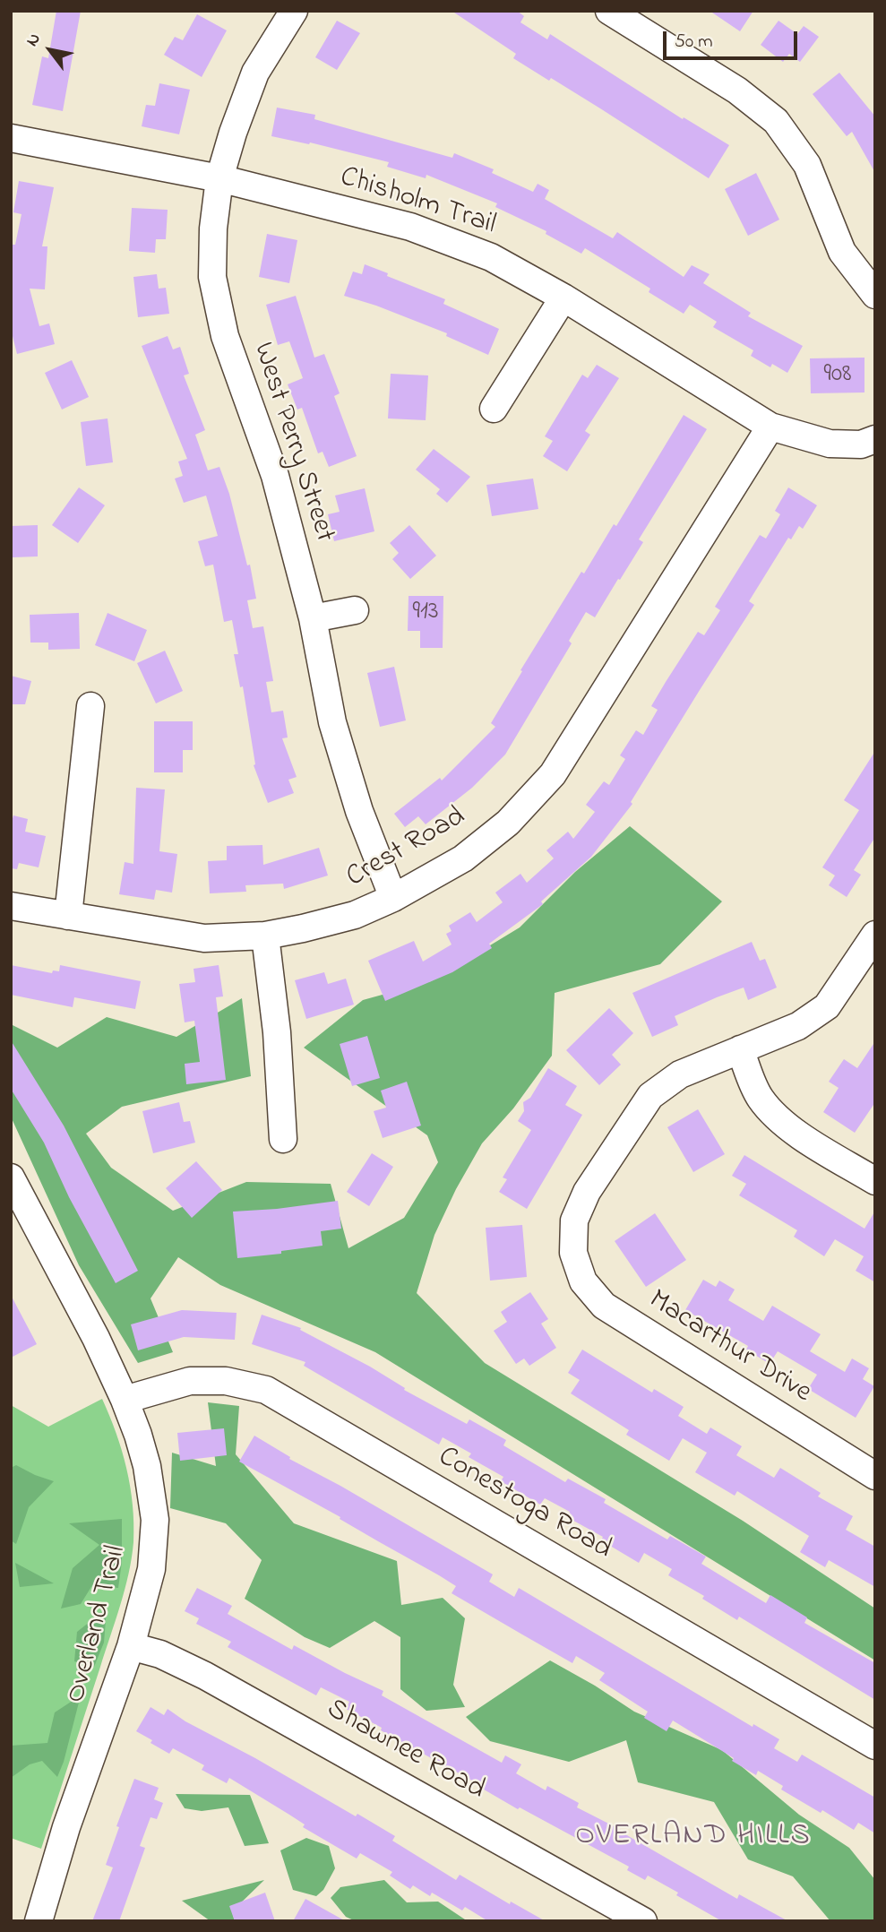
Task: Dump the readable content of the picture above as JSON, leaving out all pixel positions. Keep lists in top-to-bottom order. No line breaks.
{"streets":{"street":["Chisholm Trail","West Perry Street","Crest Road","Macarthur Drive","Conestoga Road","Overland Trail","Shawnee Road"]},"crossings":[["Chisholm Trail","West Perry Street"],["Chisholm Trail","Crest Road"],["West Perry Street","Crest Road"],["Conestoga Road","Overland Trail"],["Overland Trail","Shawnee Road"]],"districts":["OVERLAND HILLS"],"house_numbers":["908","913"],"scale_bar":"50 m","north":"top left"}
